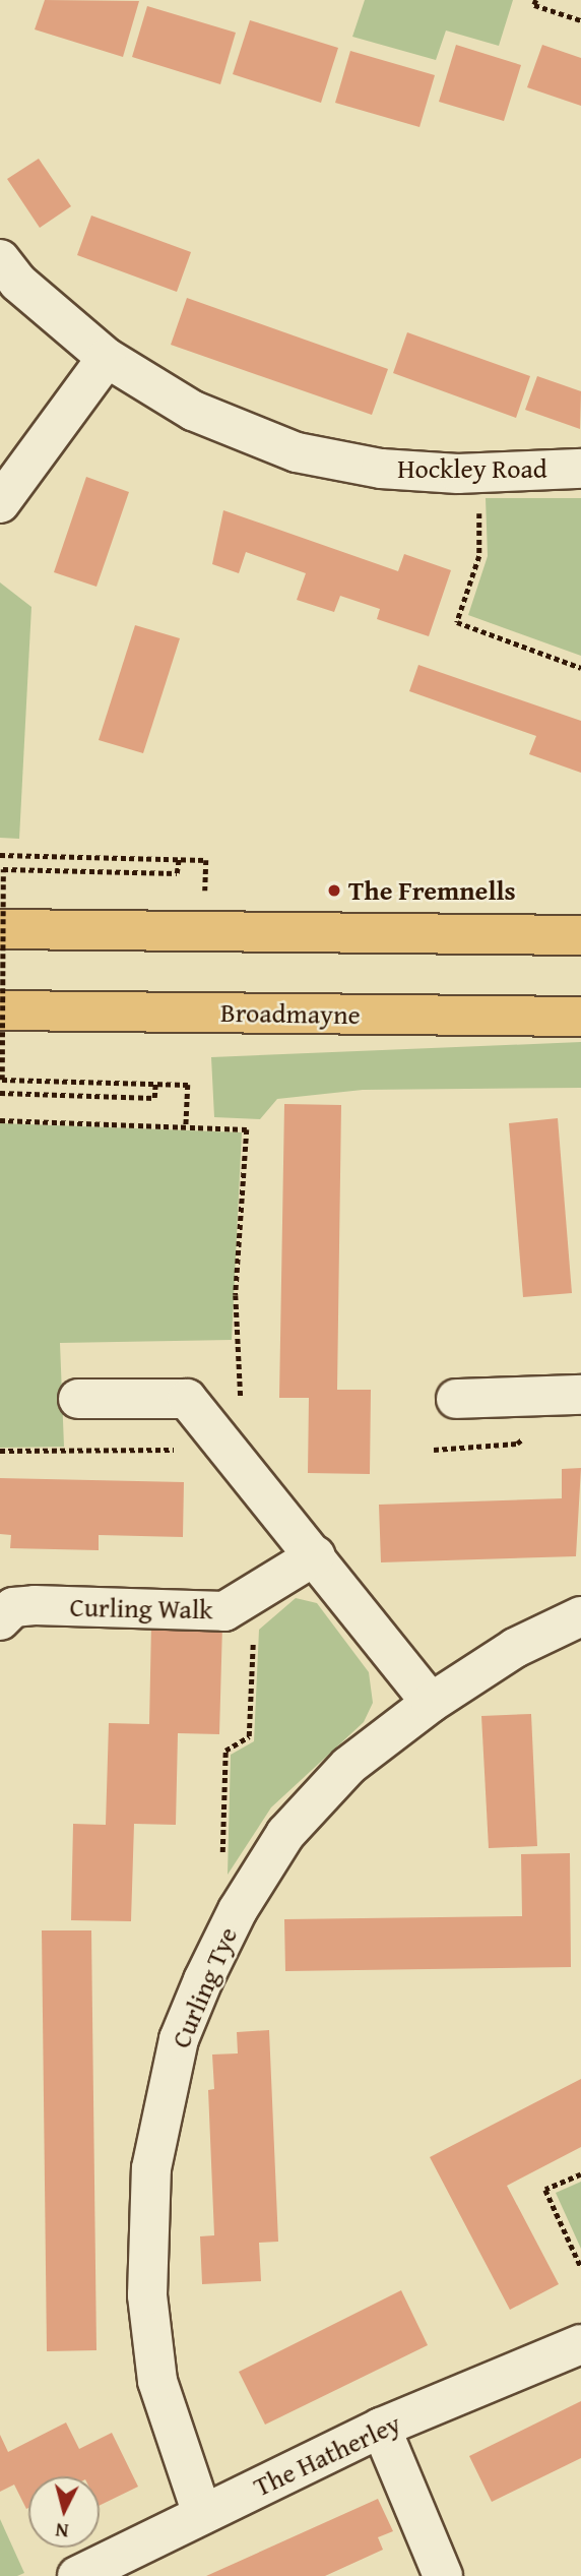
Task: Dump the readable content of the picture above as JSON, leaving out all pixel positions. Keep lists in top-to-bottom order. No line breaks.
{"streets":{"main road":["Broadmayne"],"street":["Hockley Road","Curling Walk","Curling Tye","The Hatherley"]},"crossings":[["Curling Tye","The Hatherley"]],"places":["The Fremnells"],"north":"bottom"}
